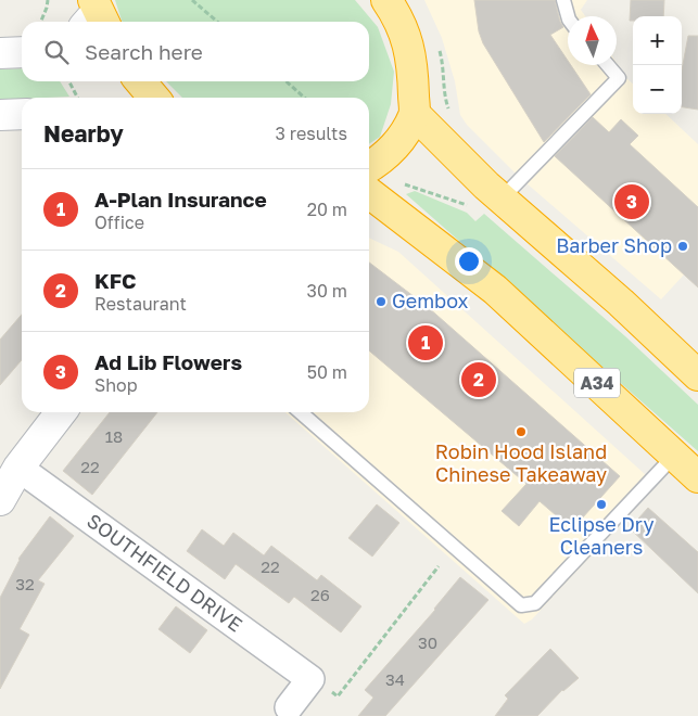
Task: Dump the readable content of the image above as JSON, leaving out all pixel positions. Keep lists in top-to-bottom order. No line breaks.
{"streets":{"highway":["A34"],"street":["SOUTHFIELD DRIVE"]},"places":["Barber Shop","Gembox","Robin Hood Island Chinese Takeaway","Eclipse Dry Cleaners"],"house_numbers":["18","22","22","32","26","30","34"],"north":"top","page":{"map_buttons":["+","−"],"search":"Search here","heading":["Nearby","3 results"],"list":[{"mark":"1","name":"A-Plan Insurance","note":"Office","value":"20 m"},{"mark":"2","name":"KFC","note":"Restaurant","value":"30 m"},{"mark":"3","name":"Ad Lib Flowers","note":"Shop","value":"50 m"}],"pins":["3","1","2"]}}
